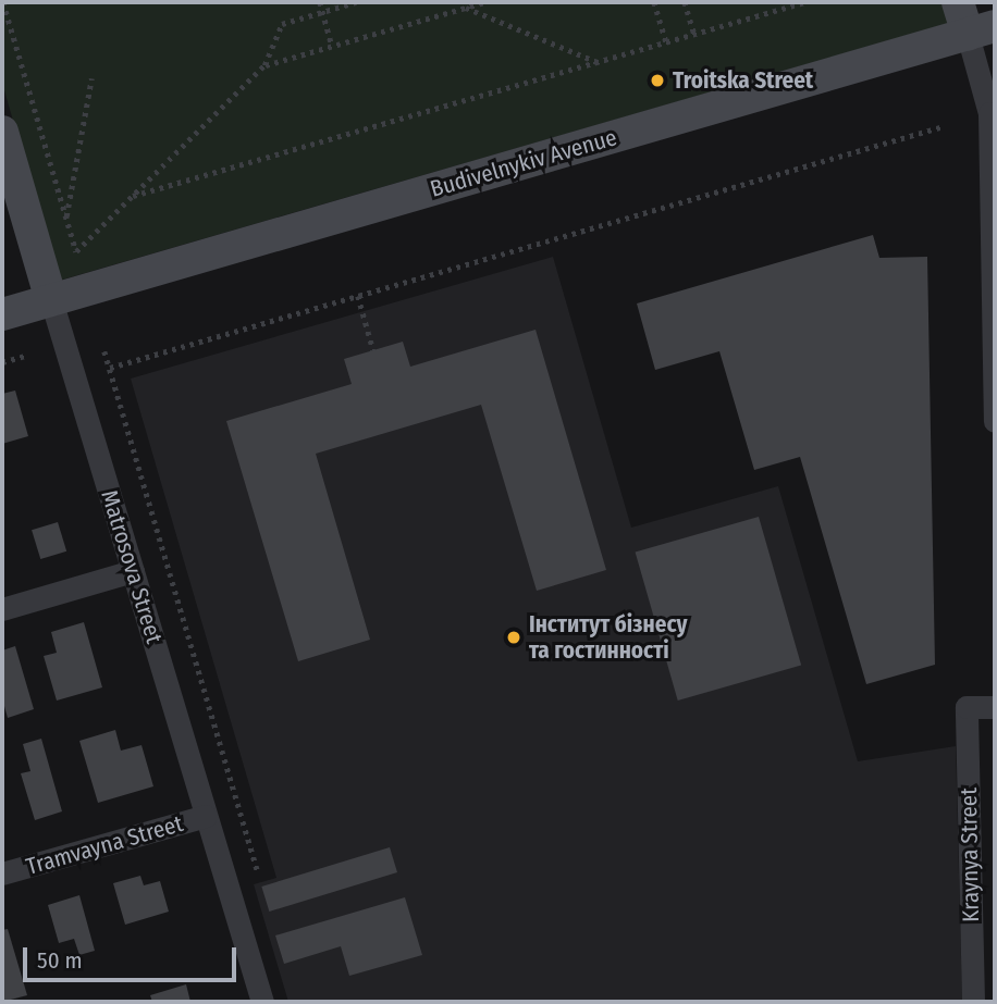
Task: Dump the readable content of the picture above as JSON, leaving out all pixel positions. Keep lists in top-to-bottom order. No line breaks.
{"streets":{"main road":["Budivelnykiv Avenue","Matrosova Street"],"street":["Tramvayna Street","Kraynya Street"]},"crossings":[["Budivelnykiv Avenue","Matrosova Street"],["Matrosova Street","Tramvayna Street"]],"places":["Troitska Street","Інститут бізнесу та гостинності"],"scale_bar":"50 m"}
